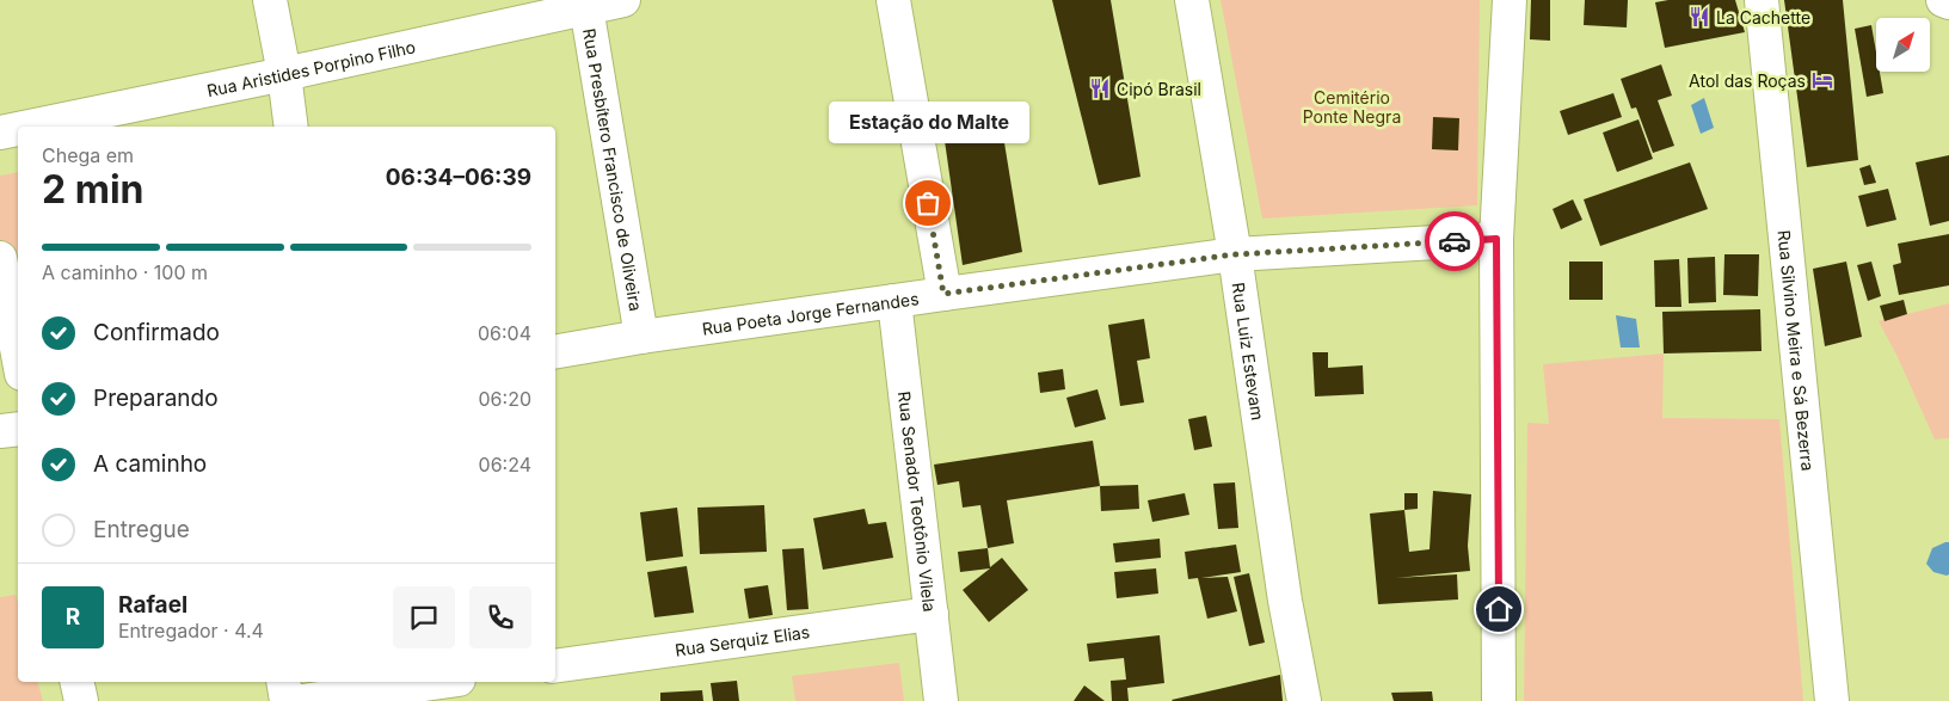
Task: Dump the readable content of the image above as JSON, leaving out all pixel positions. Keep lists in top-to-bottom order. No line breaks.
{"streets":{"street":["Rua Aristides Porpino Filho","Rua Presbítero Francisco de Oliveira","Rua Poeta Jorge Fernandes","Rua Luiz Estevam","Rua Silvino Meira e Sá Bezerra","Rua Senador Teotônio Vilela","Rua Serquiz Elias"]},"crossings":[["Rua Aristides Porpino Filho","Rua Presbítero Francisco de Oliveira"],["Rua Presbítero Francisco de Oliveira","Rua Poeta Jorge Fernandes"],["Rua Poeta Jorge Fernandes","Rua Luiz Estevam"],["Rua Poeta Jorge Fernandes","Rua Senador Teotônio Vilela"],["Rua Senador Teotônio Vilela","Rua Serquiz Elias"]],"parks":["Cemitério Ponte Negra"],"places":{"restaurant":["La Cachette","Cipó Brasil"],"hotel":["Atol das Roças"],"other":["Estação do Malte"]},"north":"top right","page":{"bubble":"Estação do Malte","heading":["2 min","Chega em","06:34–06:39"],"panel":["Rafael","Entregador · 4.4"],"bar":"A caminho · 100 m","list":[["Confirmado","06:04"],["Preparando","06:20"],["A caminho","06:24"],"Entregue"],"round":"R"}}
